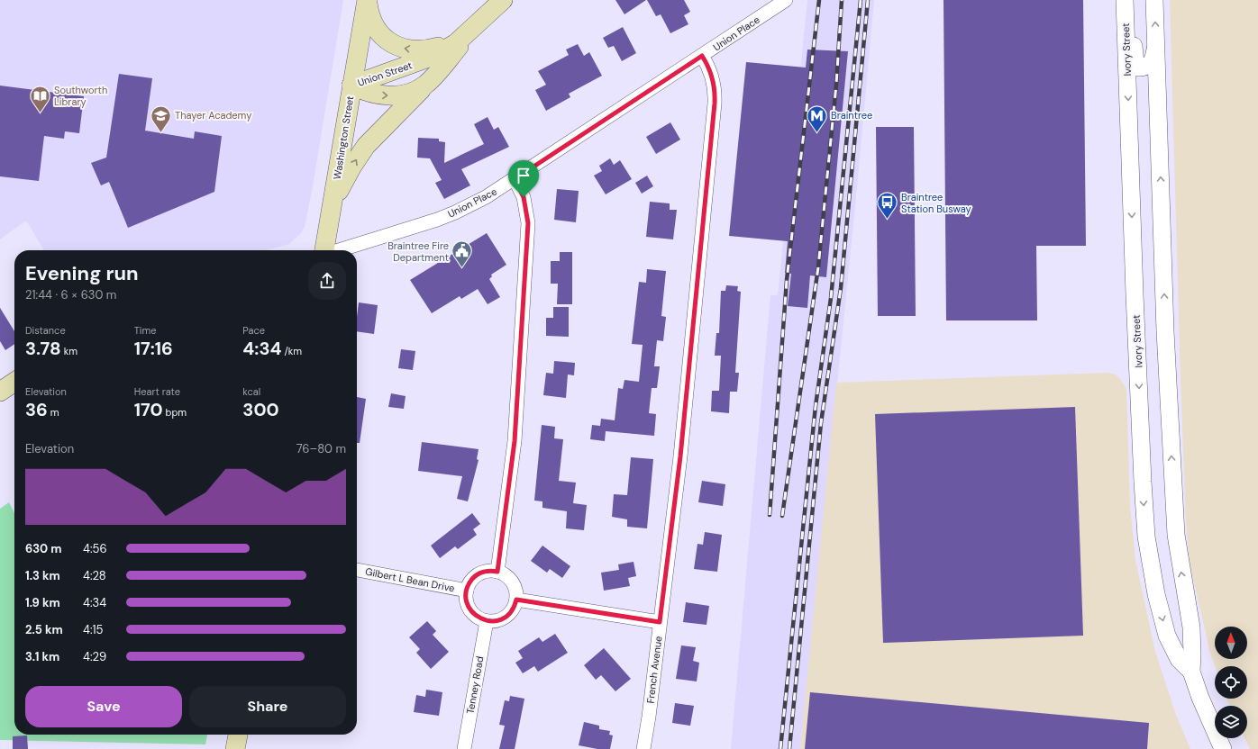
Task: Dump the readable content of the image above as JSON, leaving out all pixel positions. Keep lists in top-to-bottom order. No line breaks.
{"streets":{"main road":["Union Street","Washington Street"],"street":["Union Place","Ivory Street","Gilbert L Bean Drive","French Avenue","Tenney Road"]},"crossings":[["Union Place","French Avenue"],["Union Street","Washington Street"],["Gilbert L Bean Drive","Tenney Road"]],"places":{"library":["Southworth Library"],"school or university":["Thayer Academy"],"metro station":["Braintree"],"bus stop":["Braintree Station Busway"],"public building":["Braintree Fire Department"]},"north":"top","page":{"heading":["Evening run","21:44 · 6 × 630 m"],"stats":[["Distance","3.78 km"],["Time","17:16"],["Pace","4:34 /km"],["Elevation","36 m"],["Heart rate","170 bpm"],["kcal","300"]],"chart":["Elevation","76–80 m"],"list":[{"name":"630 m","note":"4:56"},{"name":"1.3 km","note":"4:28"},{"name":"1.9 km","note":"4:34"},{"name":"2.5 km","note":"4:15"},{"name":"3.1 km","note":"4:29"}],"buttons":["Save","Share"]}}
